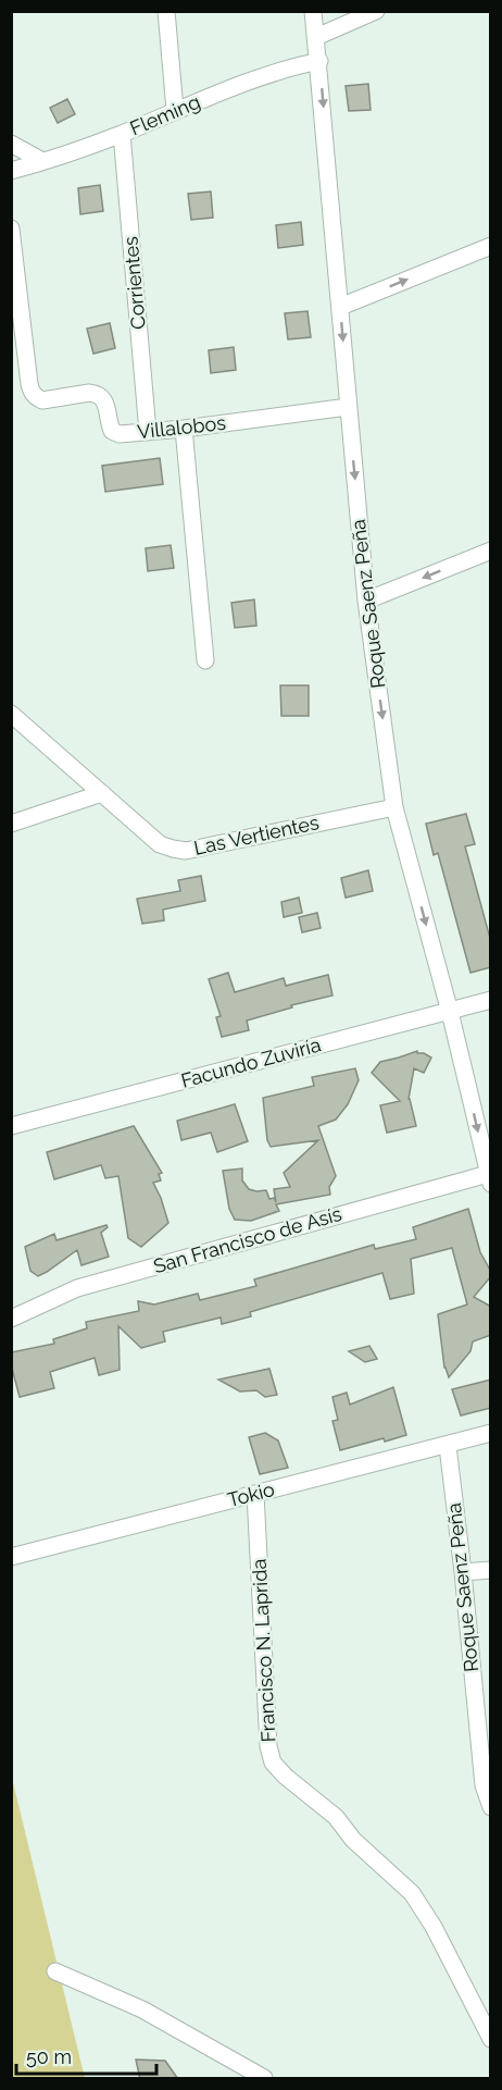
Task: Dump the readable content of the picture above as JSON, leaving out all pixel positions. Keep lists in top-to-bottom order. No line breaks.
{"streets":{"street":["Fleming","Corrientes","Villalobos","Roque Saenz Peña","Las Vertientes","Facundo Zuviría","San Francisco de Asís","Tokio","Francisco N. Laprida"]},"crossings":[["Fleming","Corrientes"],["Fleming","Roque Saenz Peña"],["Corrientes","Villalobos"],["Villalobos","Roque Saenz Peña"],["Roque Saenz Peña","Las Vertientes"],["Roque Saenz Peña","Facundo Zuviría"],["Roque Saenz Peña","San Francisco de Asís"],["Roque Saenz Peña","Tokio"],["Tokio","Francisco N. Laprida"]],"one_way":["Roque Saenz Peña"],"scale_bar":"50 m"}
